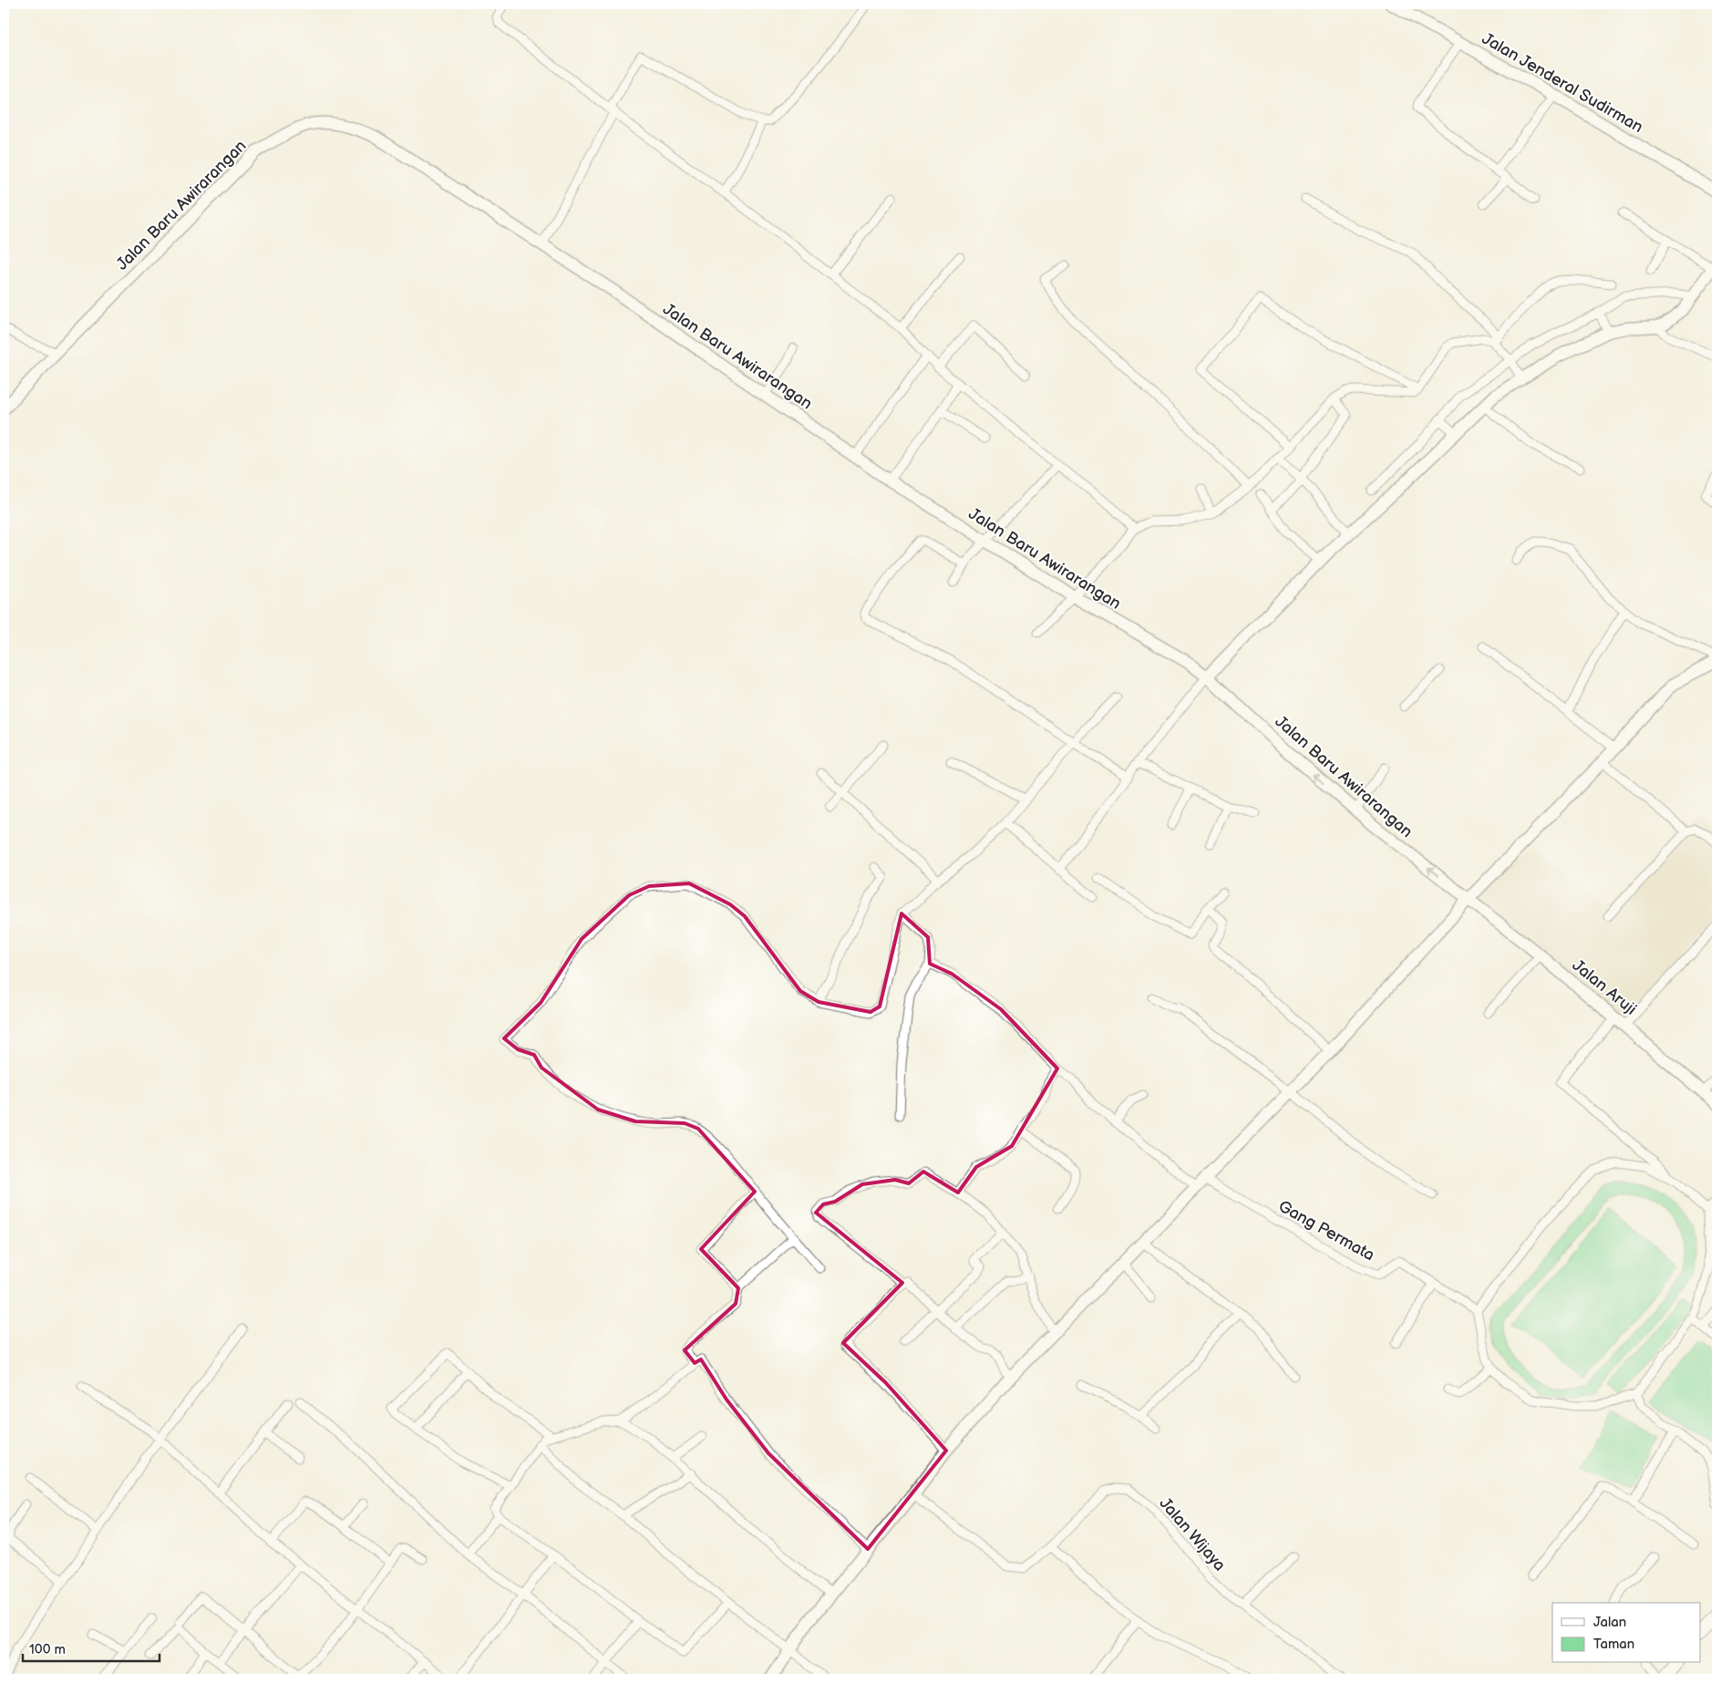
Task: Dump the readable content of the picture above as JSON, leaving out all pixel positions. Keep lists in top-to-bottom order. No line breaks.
{"streets":{"street":["Jalan Jenderal Sudirman","Jalan Baru Awirarangan","Jalan Aruji","Gang Permata","Jalan Wijaya"]},"crossings":[["Jalan Baru Awirarangan","Jalan Aruji"]],"legend":["Jalan","Taman"],"scale_bar":"100 m"}
